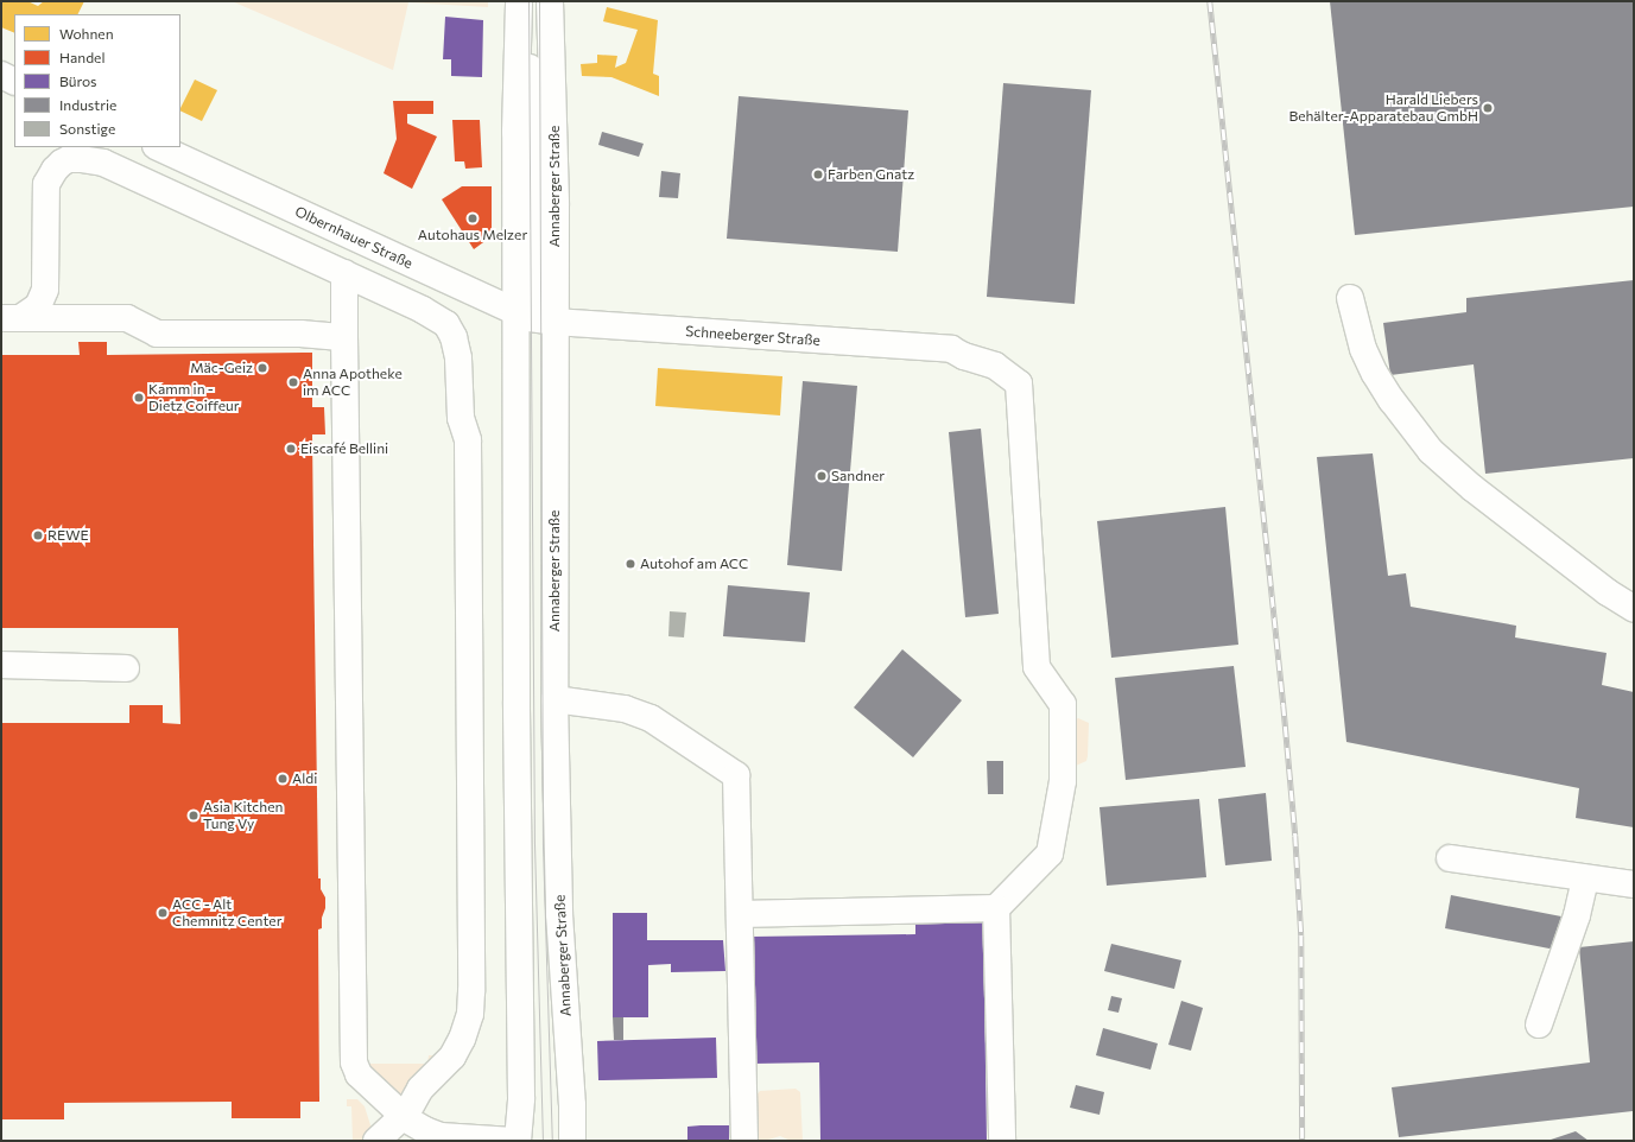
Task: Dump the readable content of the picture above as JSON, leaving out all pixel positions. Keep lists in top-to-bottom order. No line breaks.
{"streets":{"main road":["Annaberger Straße","Olbernhauer Straße","Schneeberger Straße"]},"crossings":[["Annaberger Straße","Olbernhauer Straße"],["Annaberger Straße","Schneeberger Straße"],["Olbernhauer Straße","Schneeberger Straße"]],"places":["Harald Liebers Behälter-Apparatebau GmbH","Farben Gnatz","Autohaus Melzer","Mäc-Geiz","Anna Apotheke im ACC","Kamm in - Dietz Coiffeur","Eiscafé Bellini","Sandner","REWE","Autohof am ACC","Aldi","Asia Kitchen Tung Vy","ACC - Alt Chemnitz Center"],"legend":["Wohnen","Handel","Büros","Industrie","Sonstige"]}
